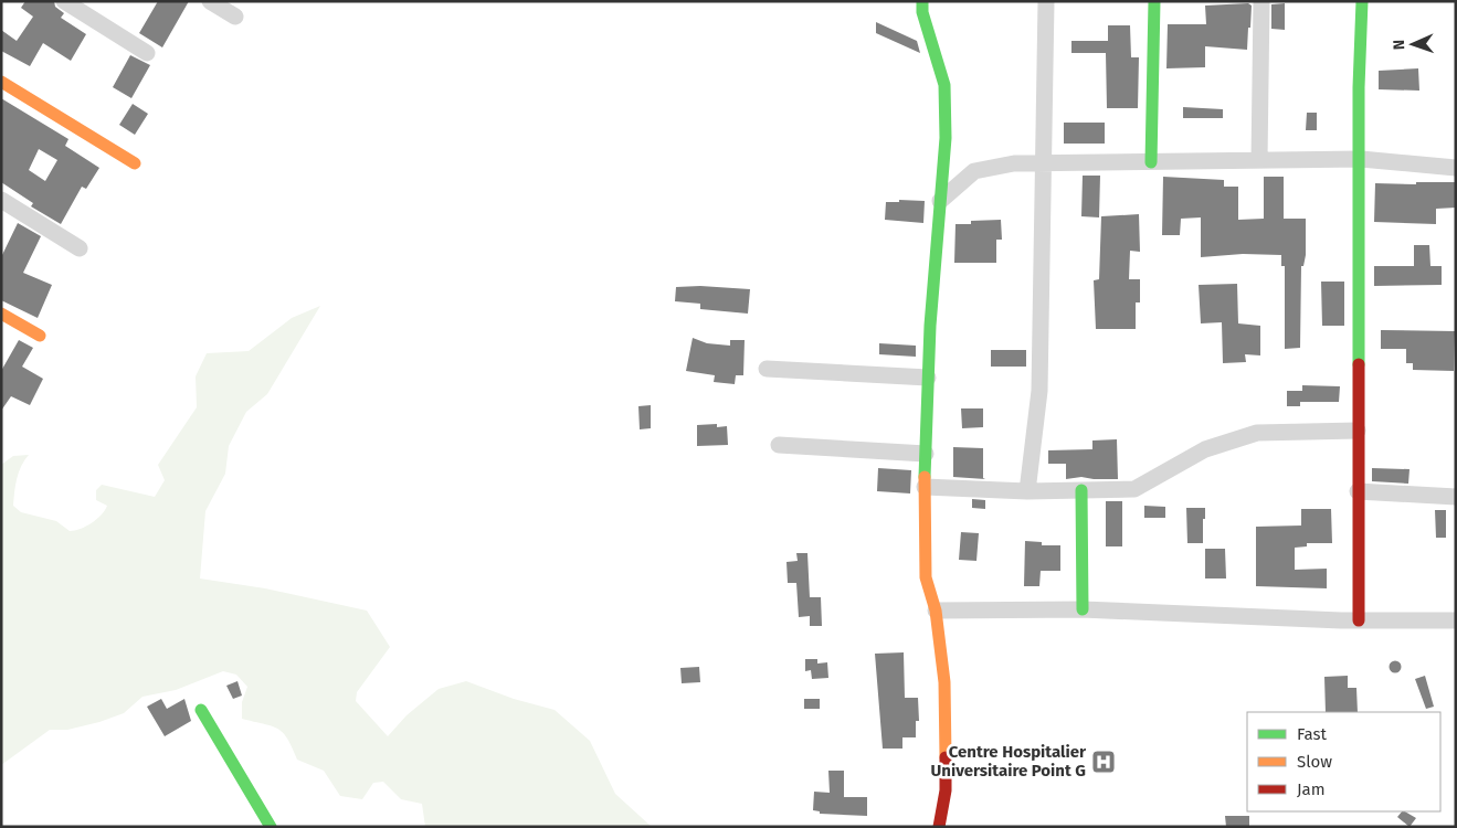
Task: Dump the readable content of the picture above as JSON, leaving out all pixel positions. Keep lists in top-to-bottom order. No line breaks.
{"places":{"hospital":["Centre Hospitalier Universitaire Point G"]},"legend":["Fast","Slow","Jam"],"north":"left"}
